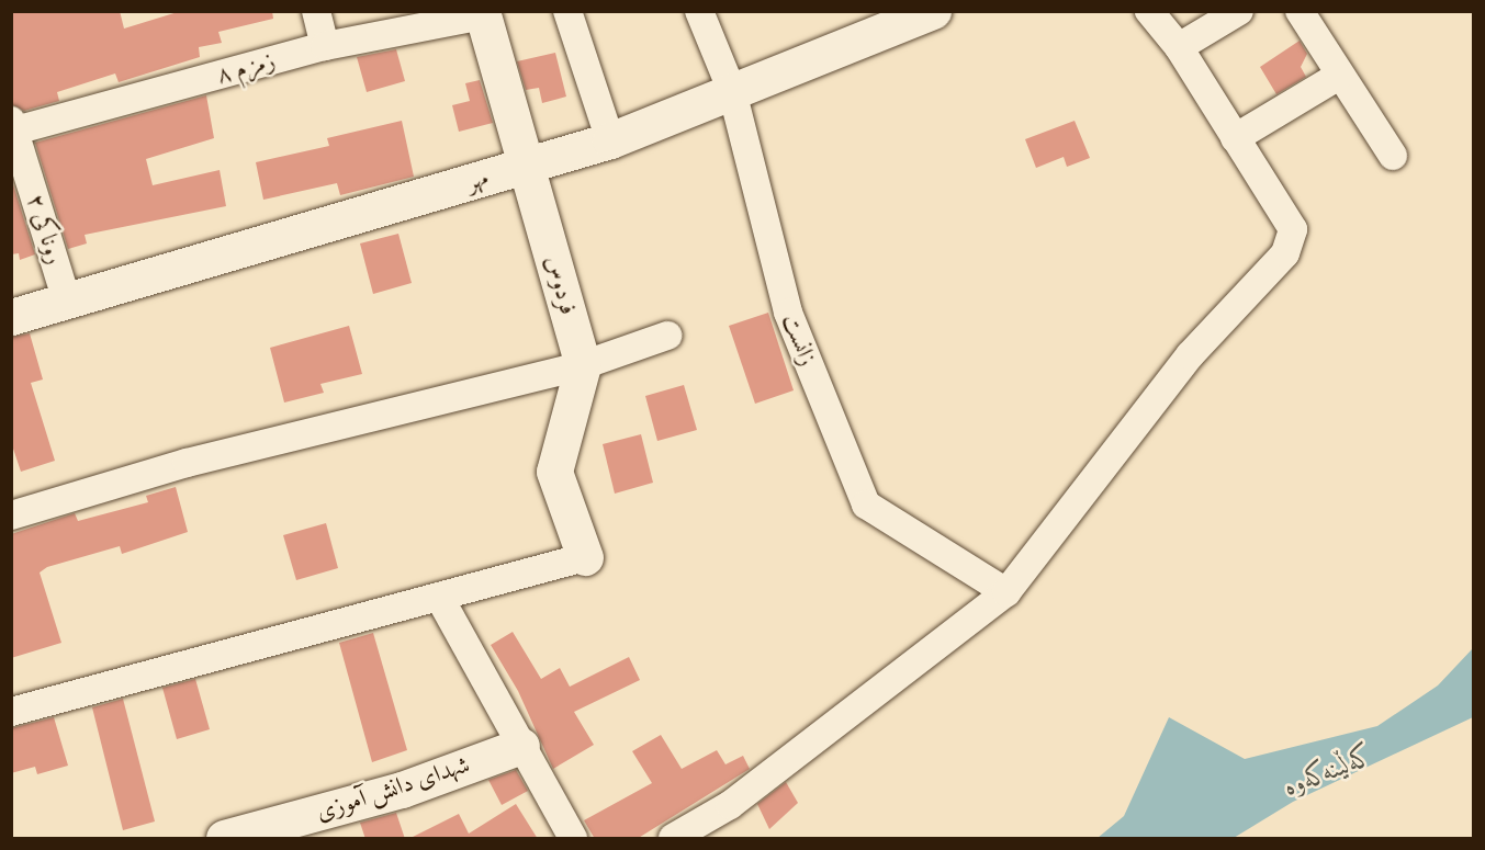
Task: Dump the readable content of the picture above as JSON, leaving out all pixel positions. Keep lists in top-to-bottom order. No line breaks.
{"streets":{"street":["زمزم ۸","مهر","روناکی ۲","فردوس","زانست","شهدای دانش آموزی"]},"crossings":[["زمزم ۸","روناکی ۲"],["زمزم ۸","فردوس"],["مهر","روناکی ۲"],["مهر","فردوس"],["مهر","زانست"]],"water":["کەڵینەکەوە"]}
